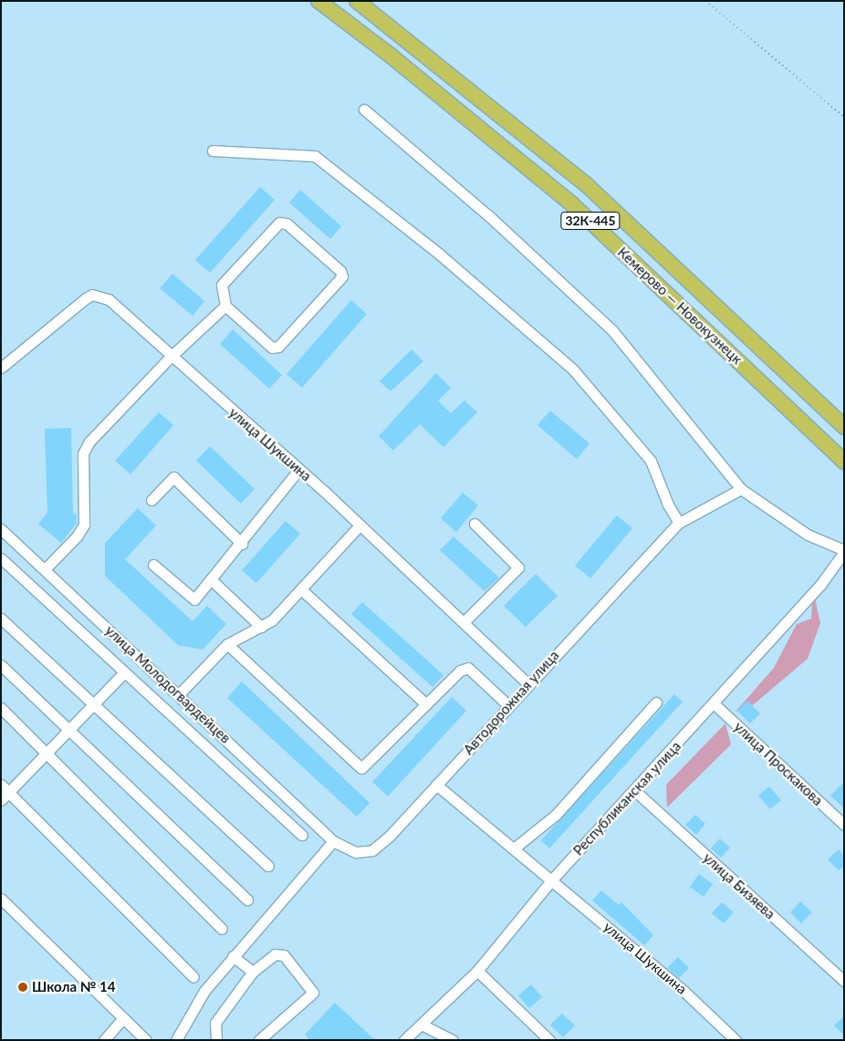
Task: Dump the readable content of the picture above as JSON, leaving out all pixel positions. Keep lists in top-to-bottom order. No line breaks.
{"streets":{"highway":["32К-445","Кемерово — Новокузнецк"],"street":["улица Шукшина","улица Молодогвардейцев","Автодорожная улица","улица Проскакова","Республиканская улица","улица Бизяева"]},"crossings":[["улица Шукшина","Автодорожная улица"],["улица Шукшина","Республиканская улица"],["улица Молодогвардейцев","Автодорожная улица"],["улица Проскакова","Республиканская улица"],["Республиканская улица","улица Бизяева"]],"places":["Школа № 14"]}
